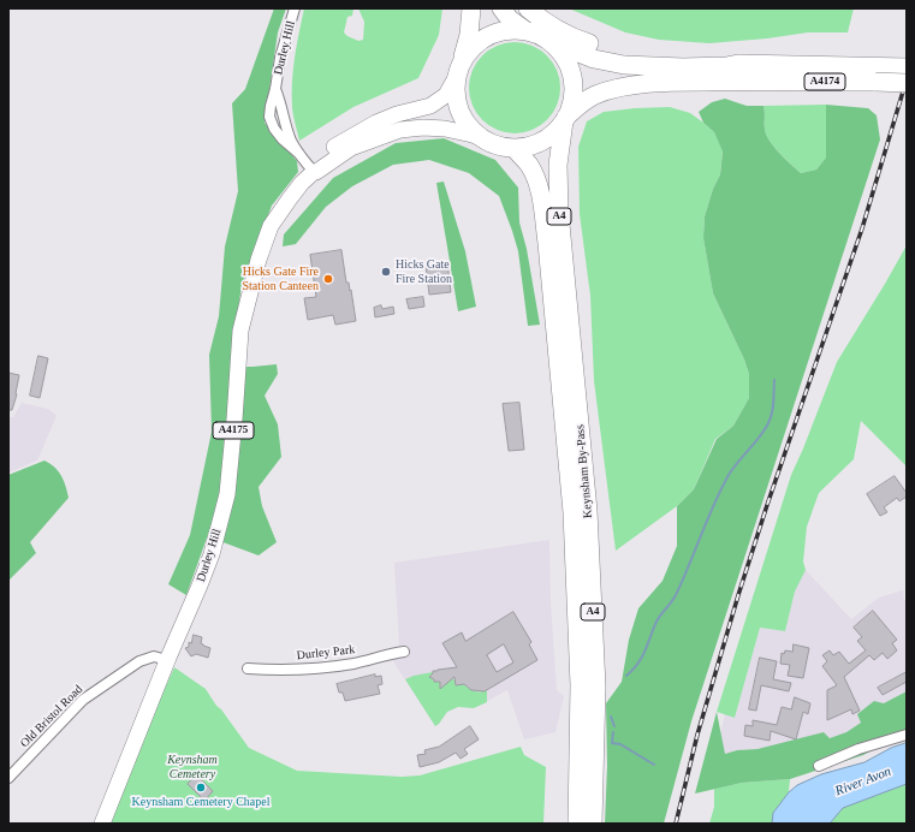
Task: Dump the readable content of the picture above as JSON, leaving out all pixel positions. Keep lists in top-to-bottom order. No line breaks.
{"streets":{"highway":["A4174","A4","Keynsham By-Pass"],"main road":["Durley Hill","A4175"],"street":["Durley Park","Old Bristol Road"]},"crossings":[["Durley Hill","A4175"],["Durley Hill","Old Bristol Road"],["A4174","A4175"],["A4174","Keynsham By-Pass"],["A4175","Keynsham By-Pass"]],"water":["River Avon"],"parks":["Keynsham Cemetery"],"places":["Hicks Gate Fire Station","Hicks Gate Fire Station Canteen","Keynsham Cemetery Chapel"]}
